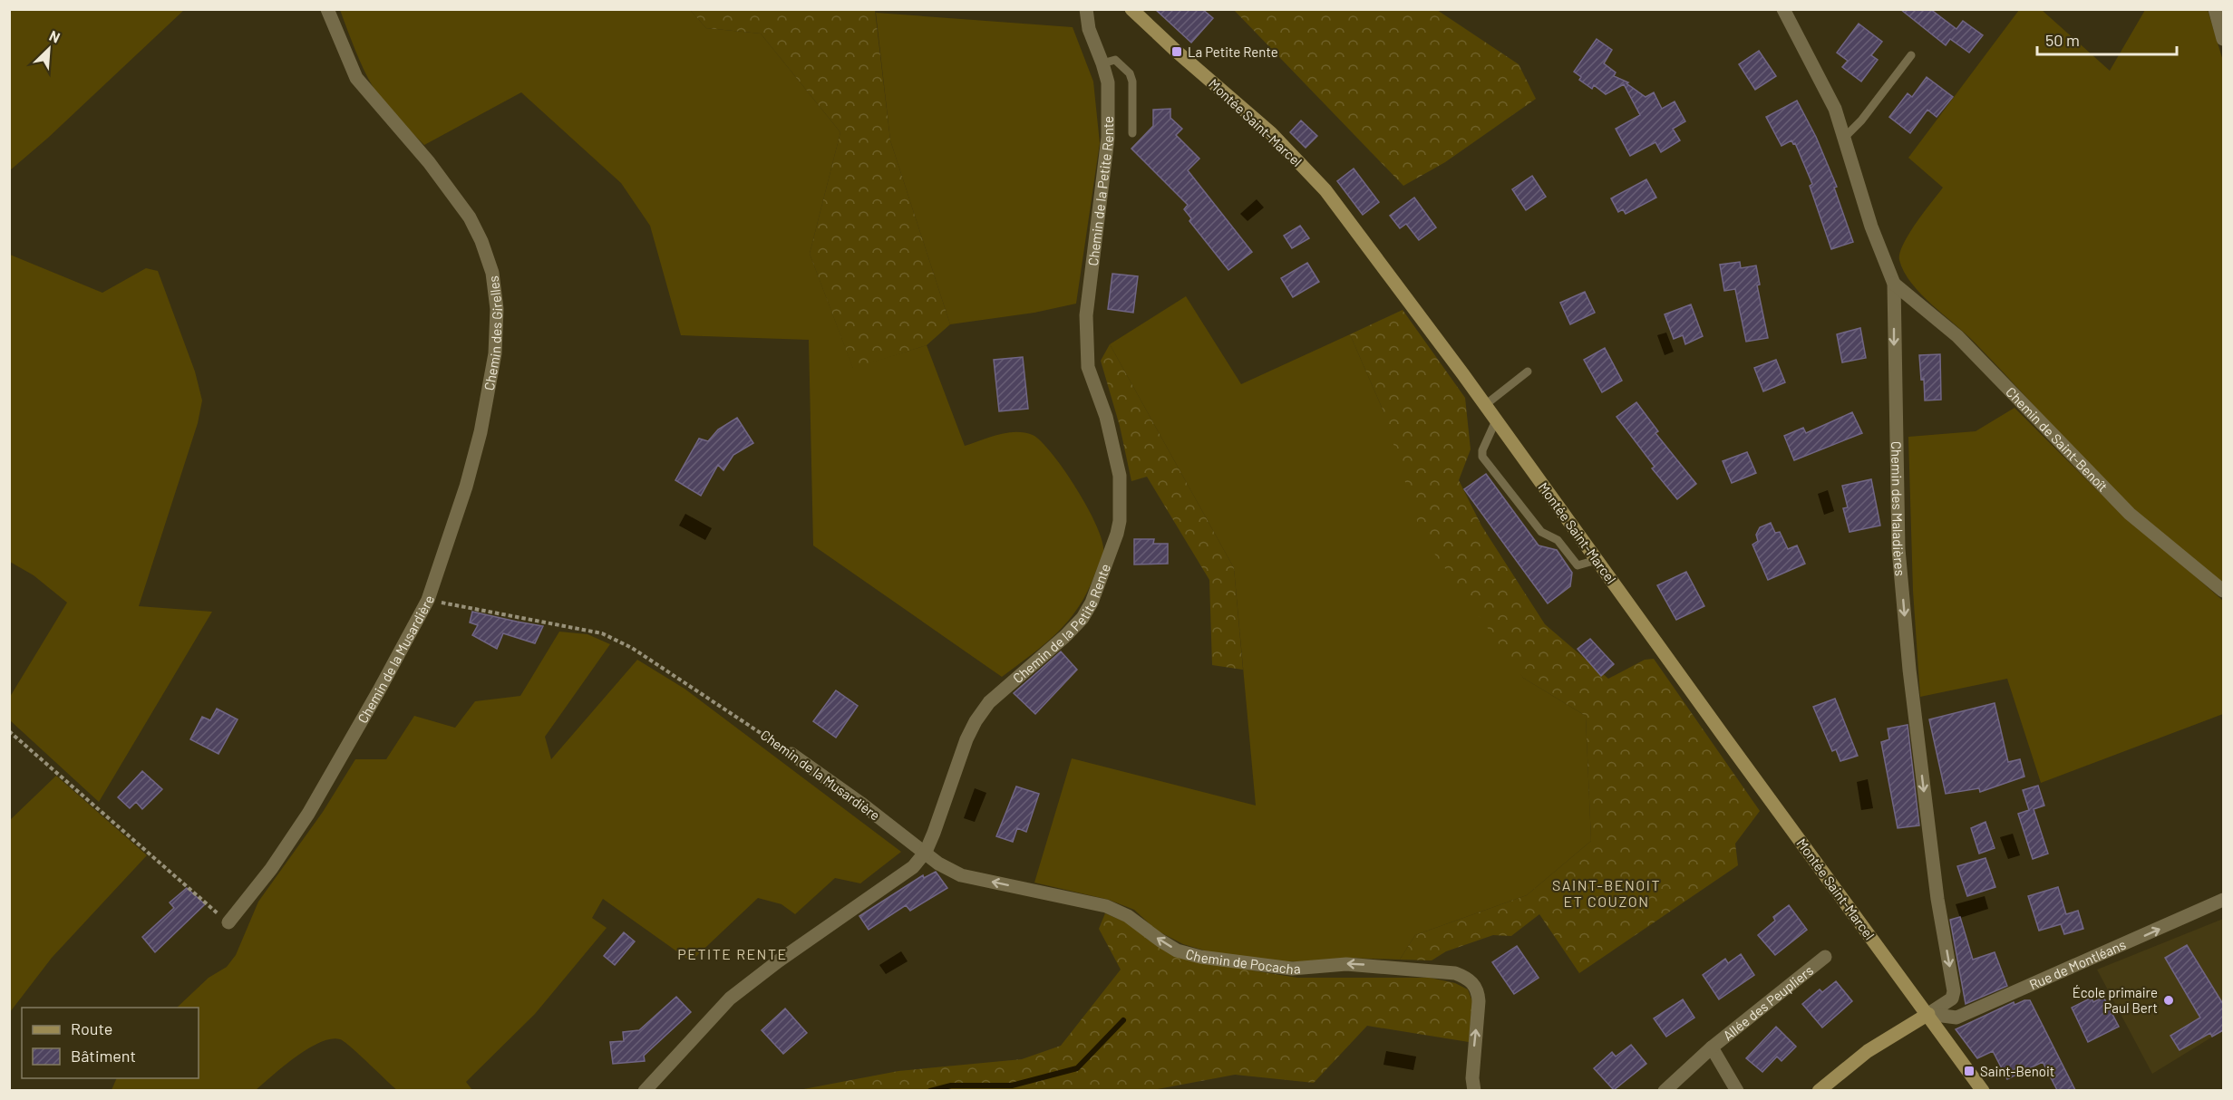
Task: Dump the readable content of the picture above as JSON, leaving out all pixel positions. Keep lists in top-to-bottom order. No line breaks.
{"streets":{"main road":["Montée Saint-Marcel"],"street":["Chemin de la Petite Rente","Chemin des Girelles","Chemin de Saint-Benoît","Chemin des Maladières","Chemin de la Musardière","Chemin de Pocacha","Rue de Montléans","Allée des Peupliers"]},"crossings":[["Montée Saint-Marcel","Chemin des Maladières"],["Montée Saint-Marcel","Rue de Montléans"],["Chemin de la Petite Rente","Chemin de la Musardière"],["Chemin de la Petite Rente","Chemin de Pocacha"],["Chemin des Girelles","Chemin de la Musardière"],["Chemin de Saint-Benoît","Chemin des Maladières"],["Chemin des Maladières","Rue de Montléans"],["Chemin de la Musardière","Chemin de Pocacha"]],"one_way":["Chemin des Maladières","Chemin de Pocacha","Rue de Montléans"],"districts":["SAINT-BENOIT ET COUZON","PETITE RENTE"],"places":{"transit":["La Petite Rente","Saint-Benoit"],"other":["École primaire Paul Bert"]},"legend":["Route","Bâtiment"],"scale_bar":"50 m","north":"top right"}
